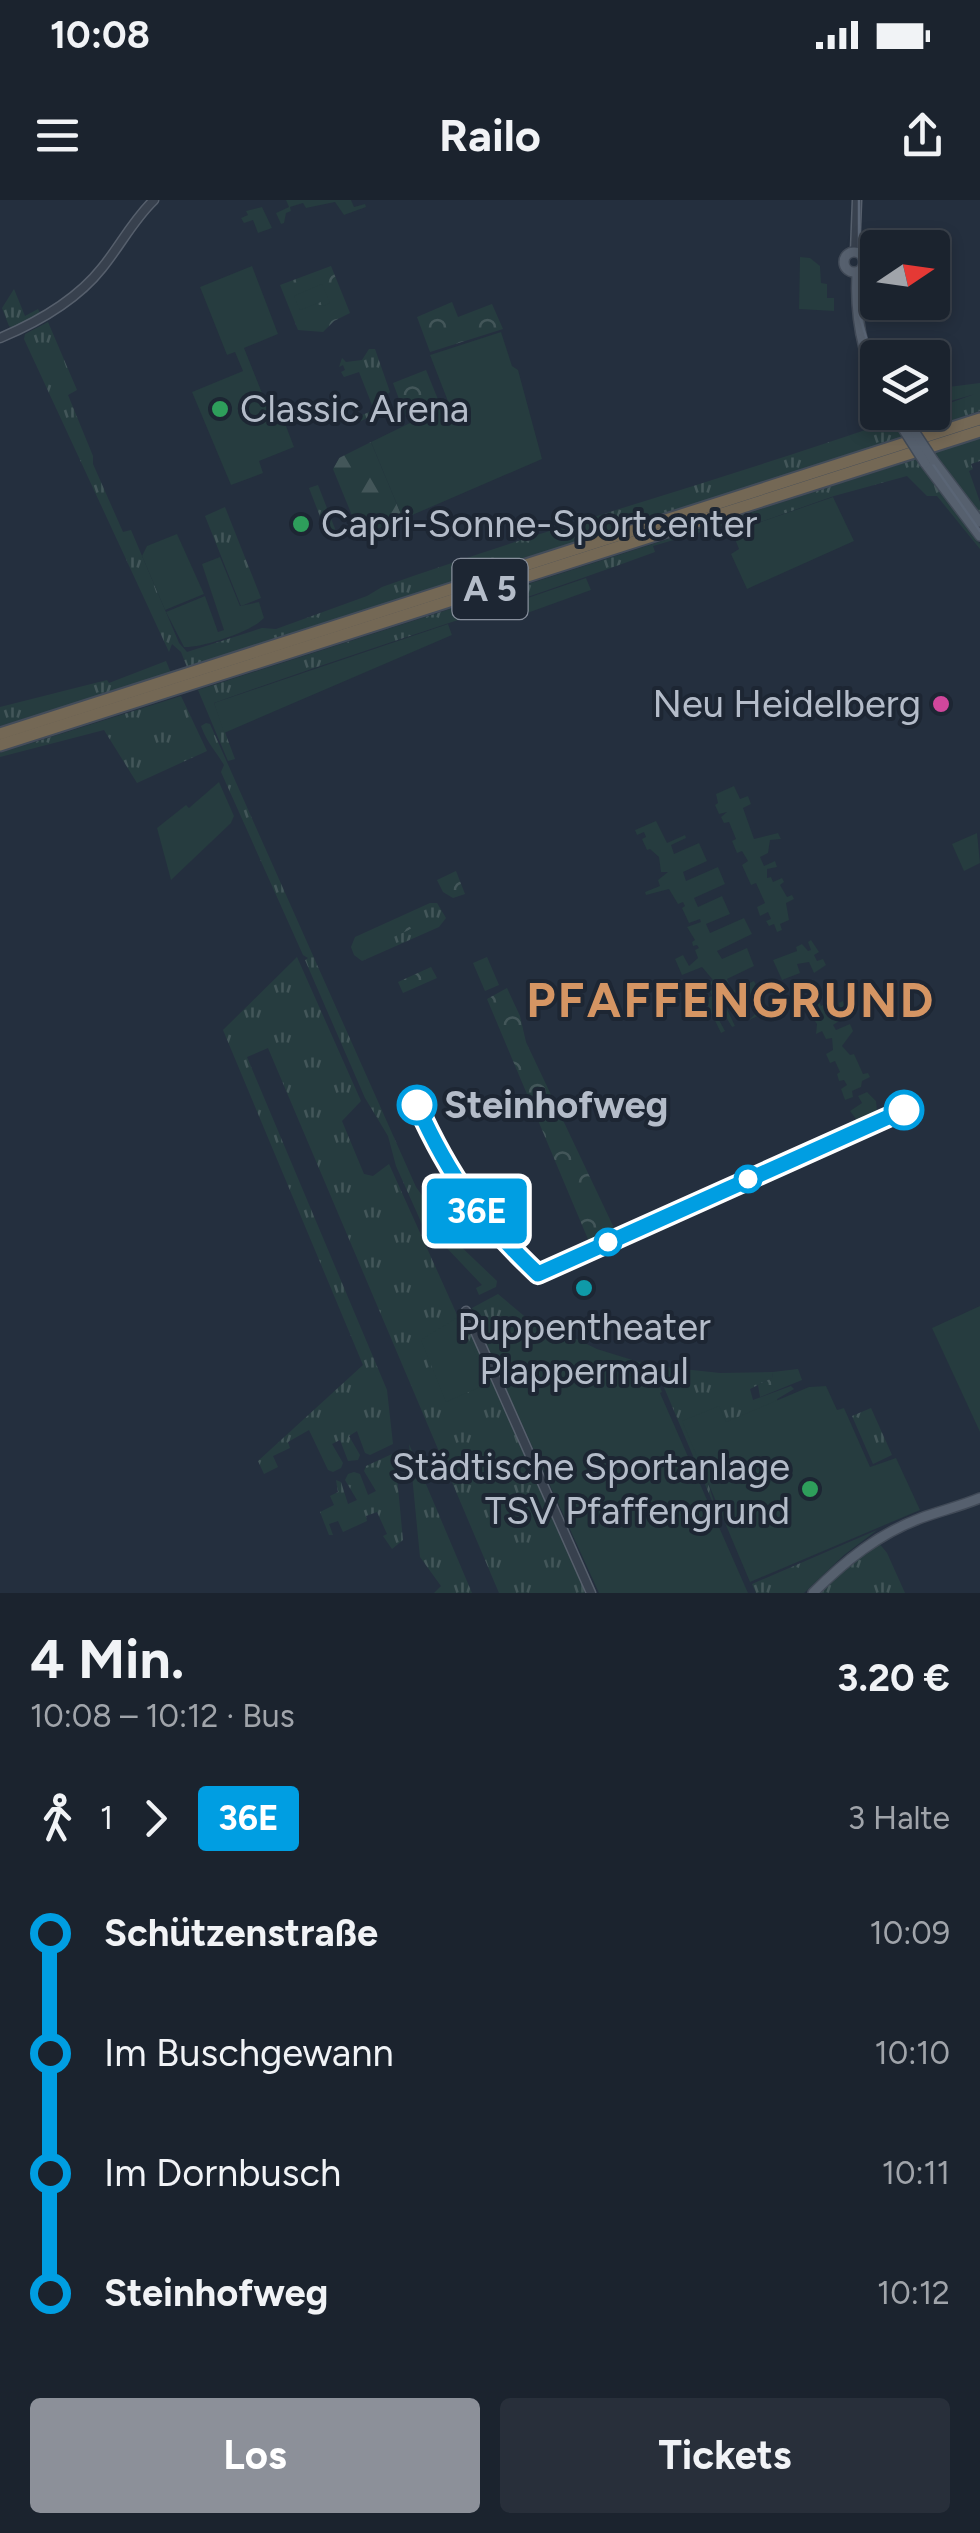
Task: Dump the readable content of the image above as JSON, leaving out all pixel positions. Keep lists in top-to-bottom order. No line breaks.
{"streets":{"highway":["A 5"]},"districts":["PFAFFENGRUND"],"places":["Classic Arena","Capri-Sonne-Sportcenter","Neu Heidelberg","Steinhofweg","Puppentheater Plappermaul","Städtische Sportanlage TSV Pfaffengrund"],"lines":["bus line 36E"],"north":"right","page":{"status":"10:08","header":"Railo","on_map":"36E","heading":["4 Min.","10:08 – 10:12 · Bus","3.20 €"],"legs":["1","36E","3 Halte"],"list":[{"name":"Schützenstraße","value":"10:09"},{"name":"Im Buschgewann","value":"10:10"},{"name":"Im Dornbusch","value":"10:11"},{"name":"Steinhofweg","value":"10:12"}],"buttons":["Los","Tickets"]}}
